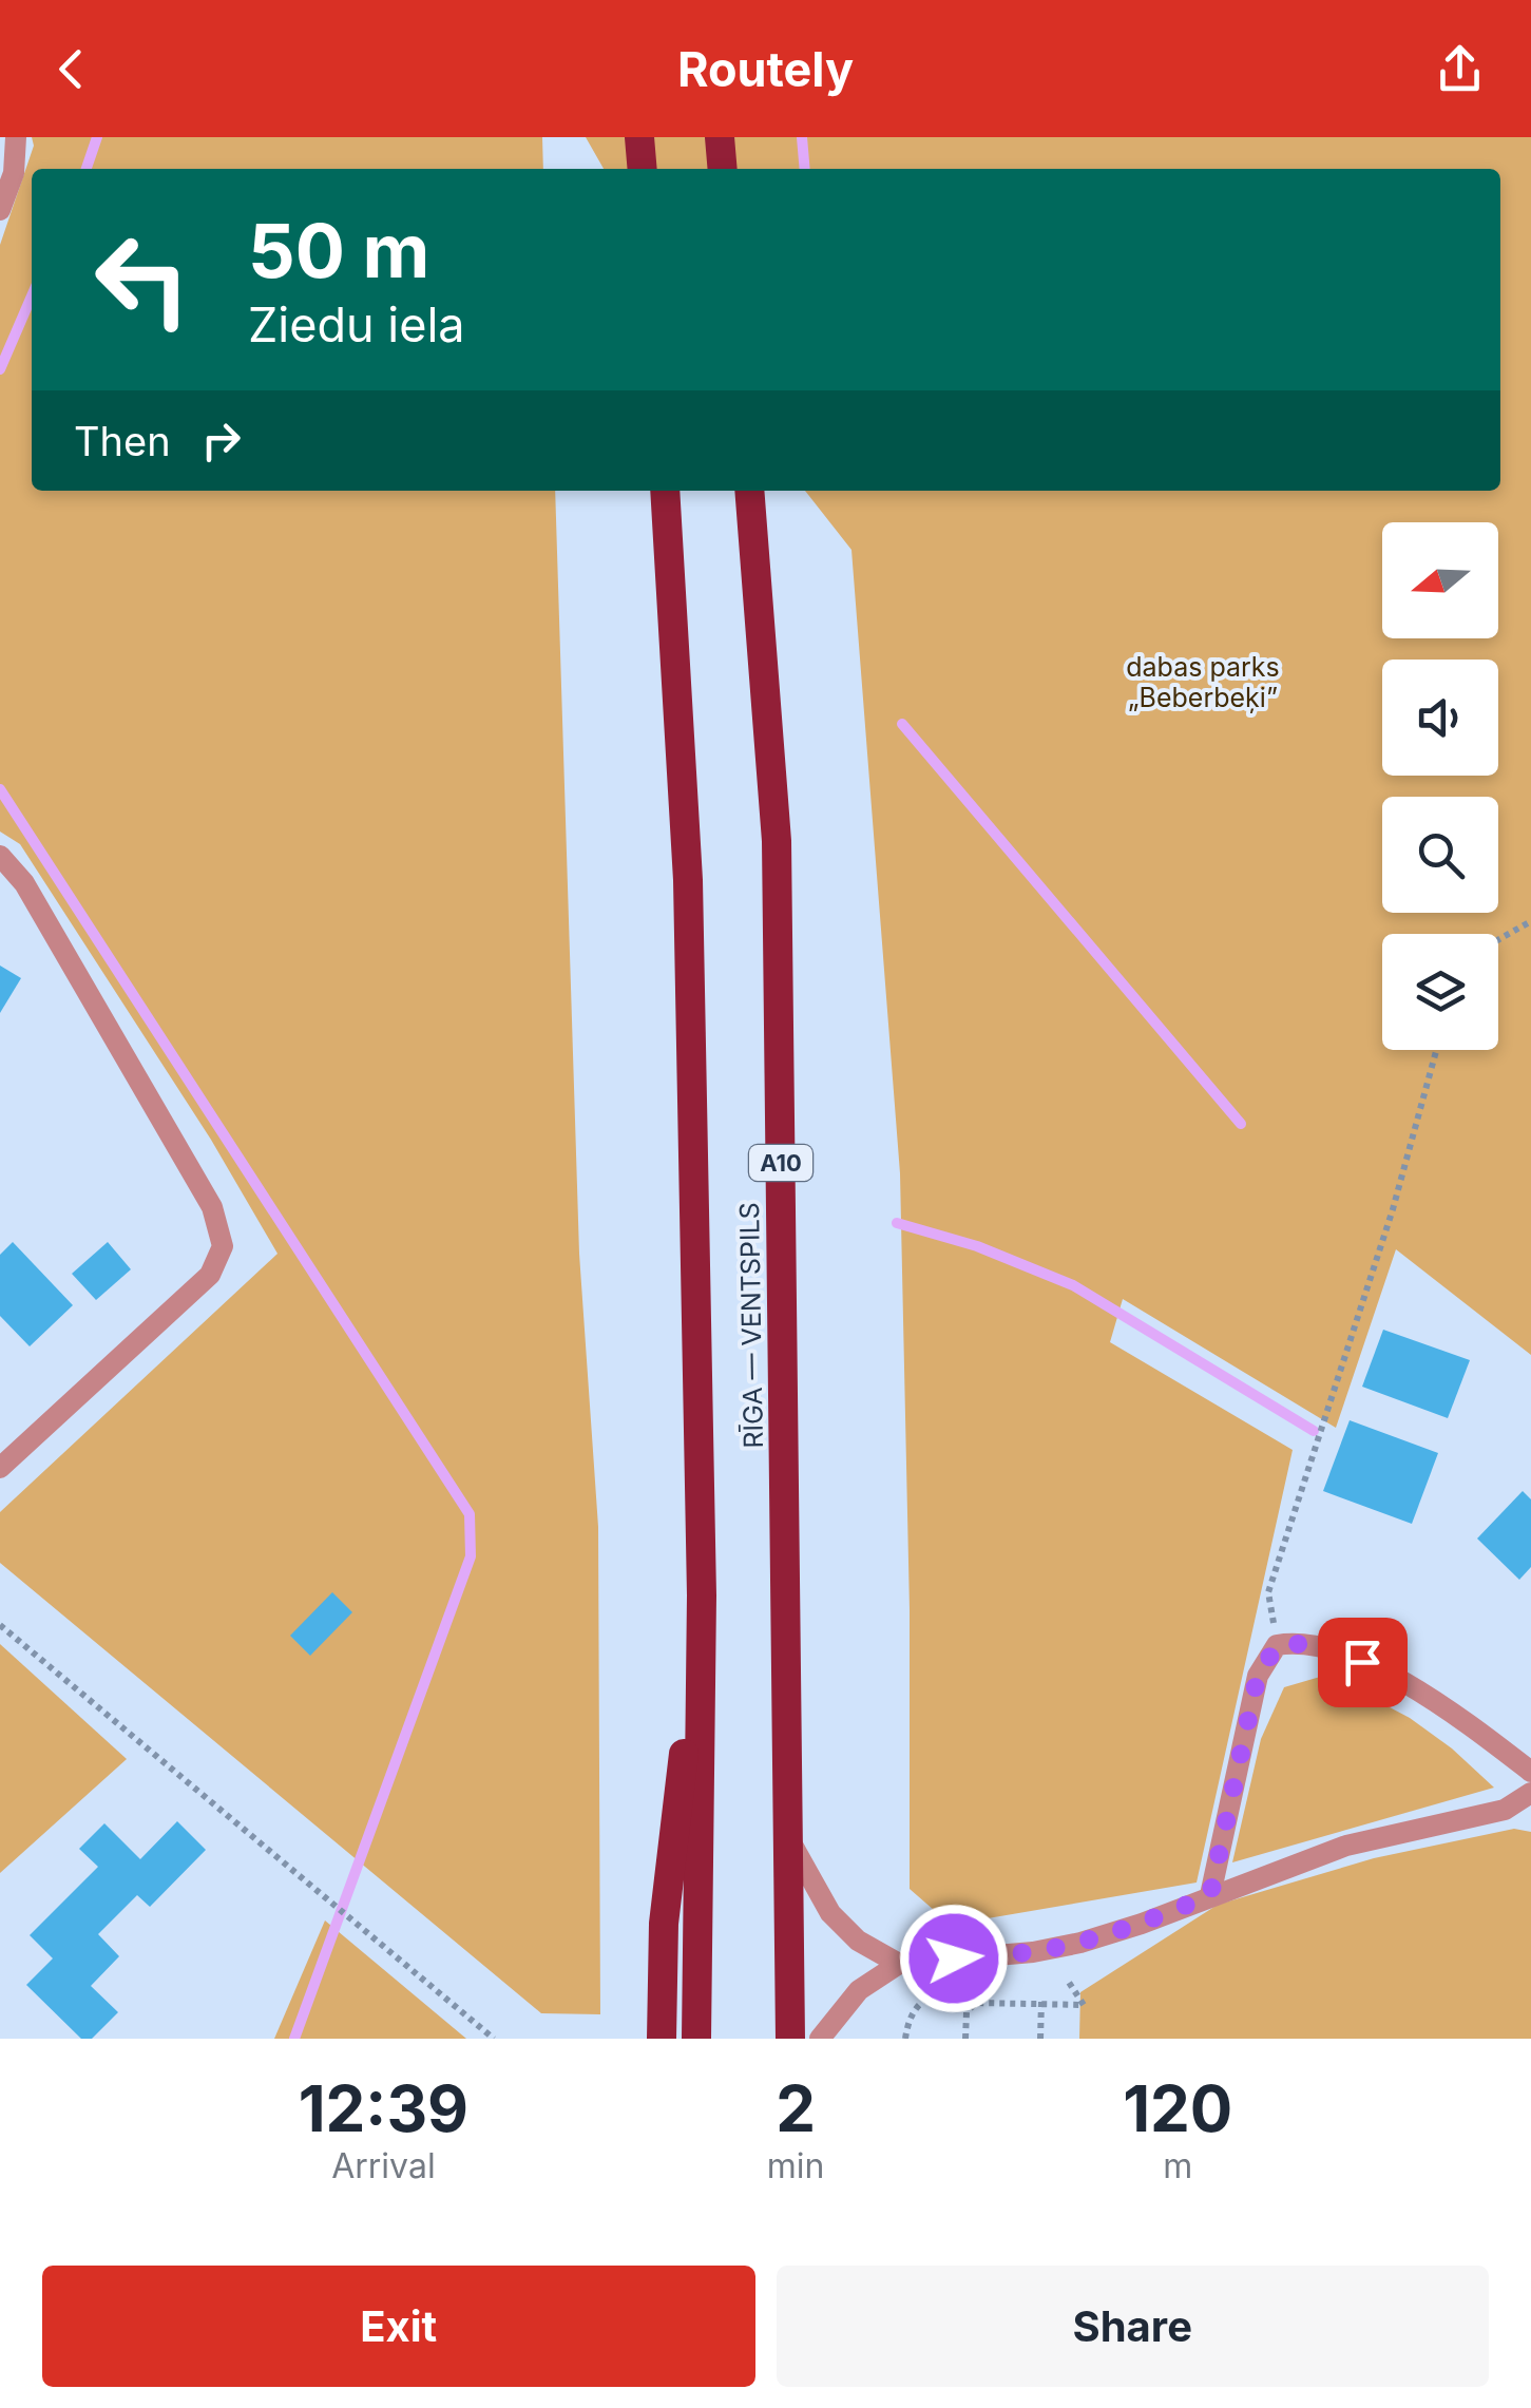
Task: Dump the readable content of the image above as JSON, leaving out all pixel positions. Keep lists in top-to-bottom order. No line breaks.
{"streets":{"highway":["A10","RĪGA — VENTSPILS"]},"parks":["dabas parks „Beberbeķi”"],"north":"left","page":{"header":"Routely","turn":["50 m","Ziedu iela"],"then":"Then","eta":["12:39","Arrival","2","min","120","m"],"buttons":["Exit","Share"]}}
